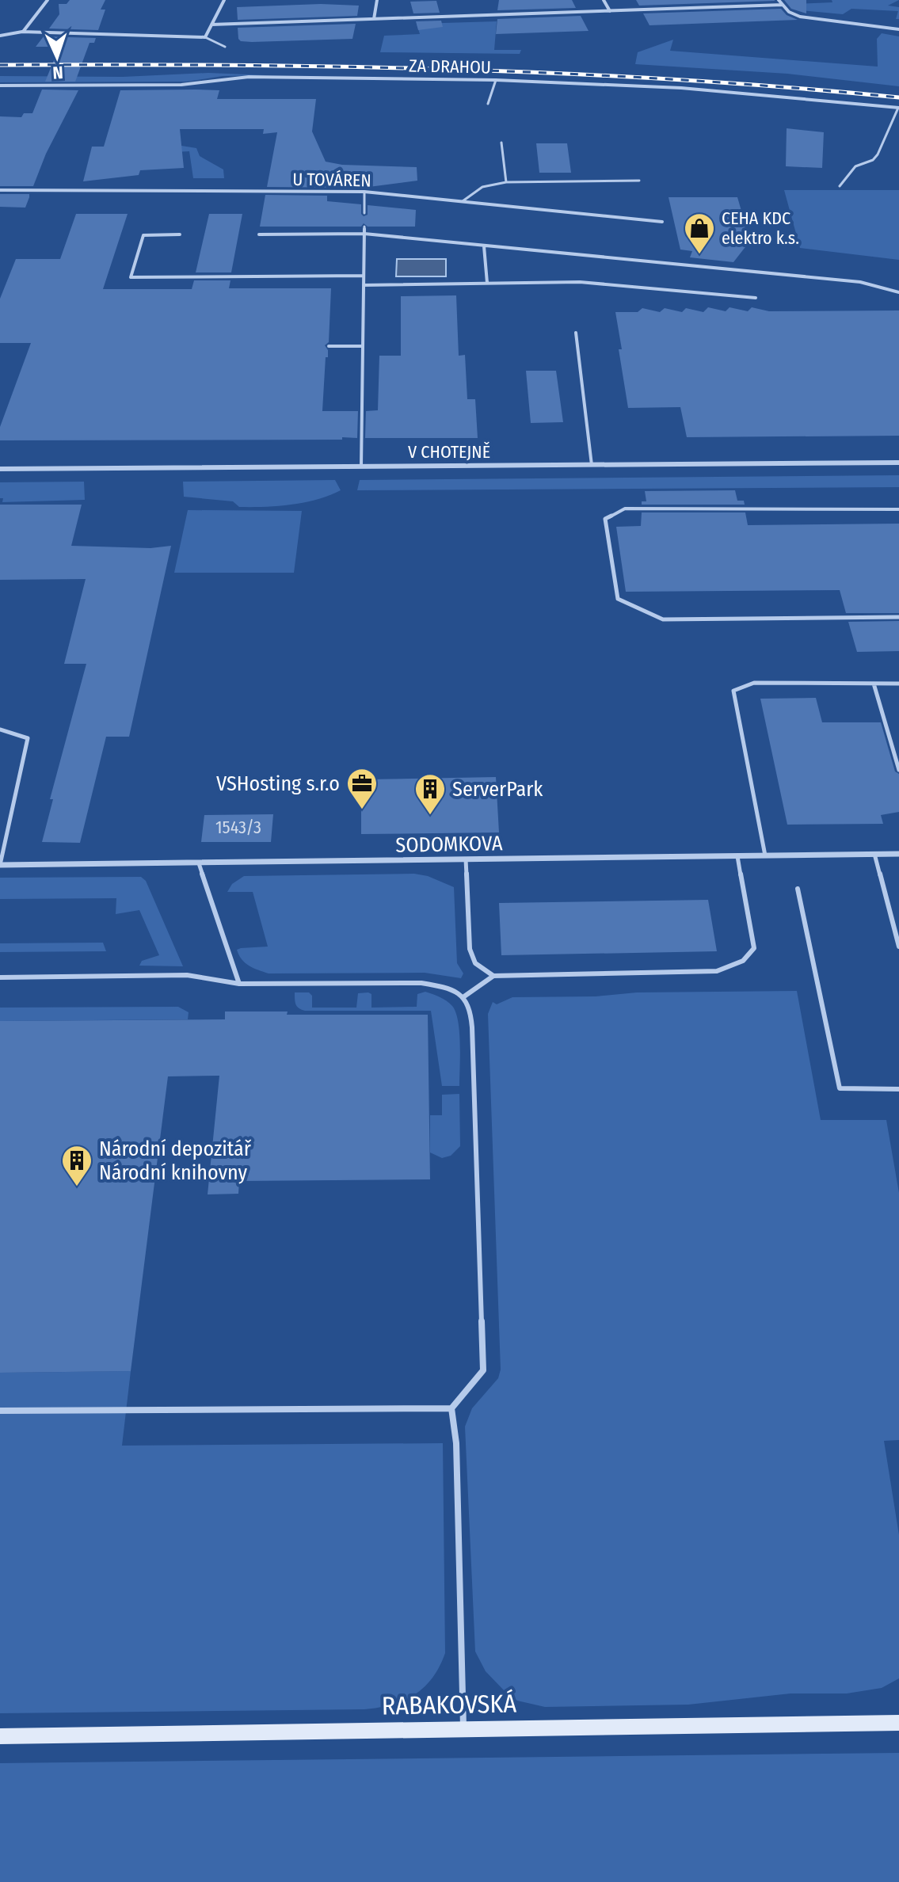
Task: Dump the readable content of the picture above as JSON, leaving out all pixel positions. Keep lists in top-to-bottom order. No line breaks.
{"streets":{"main road":["RABAKOVSKÁ"],"street":["ZA DRAHOU","U TOVÁREN","V CHOTEJNĚ","SODOMKOVA"]},"places":{"shop":["CEHA KDC elektro k.s."],"office":["VSHosting s.r.o"],"building":["ServerPark","Národní depozitář Národní knihovny"]},"house_numbers":["1543/3"],"north":"bottom"}
